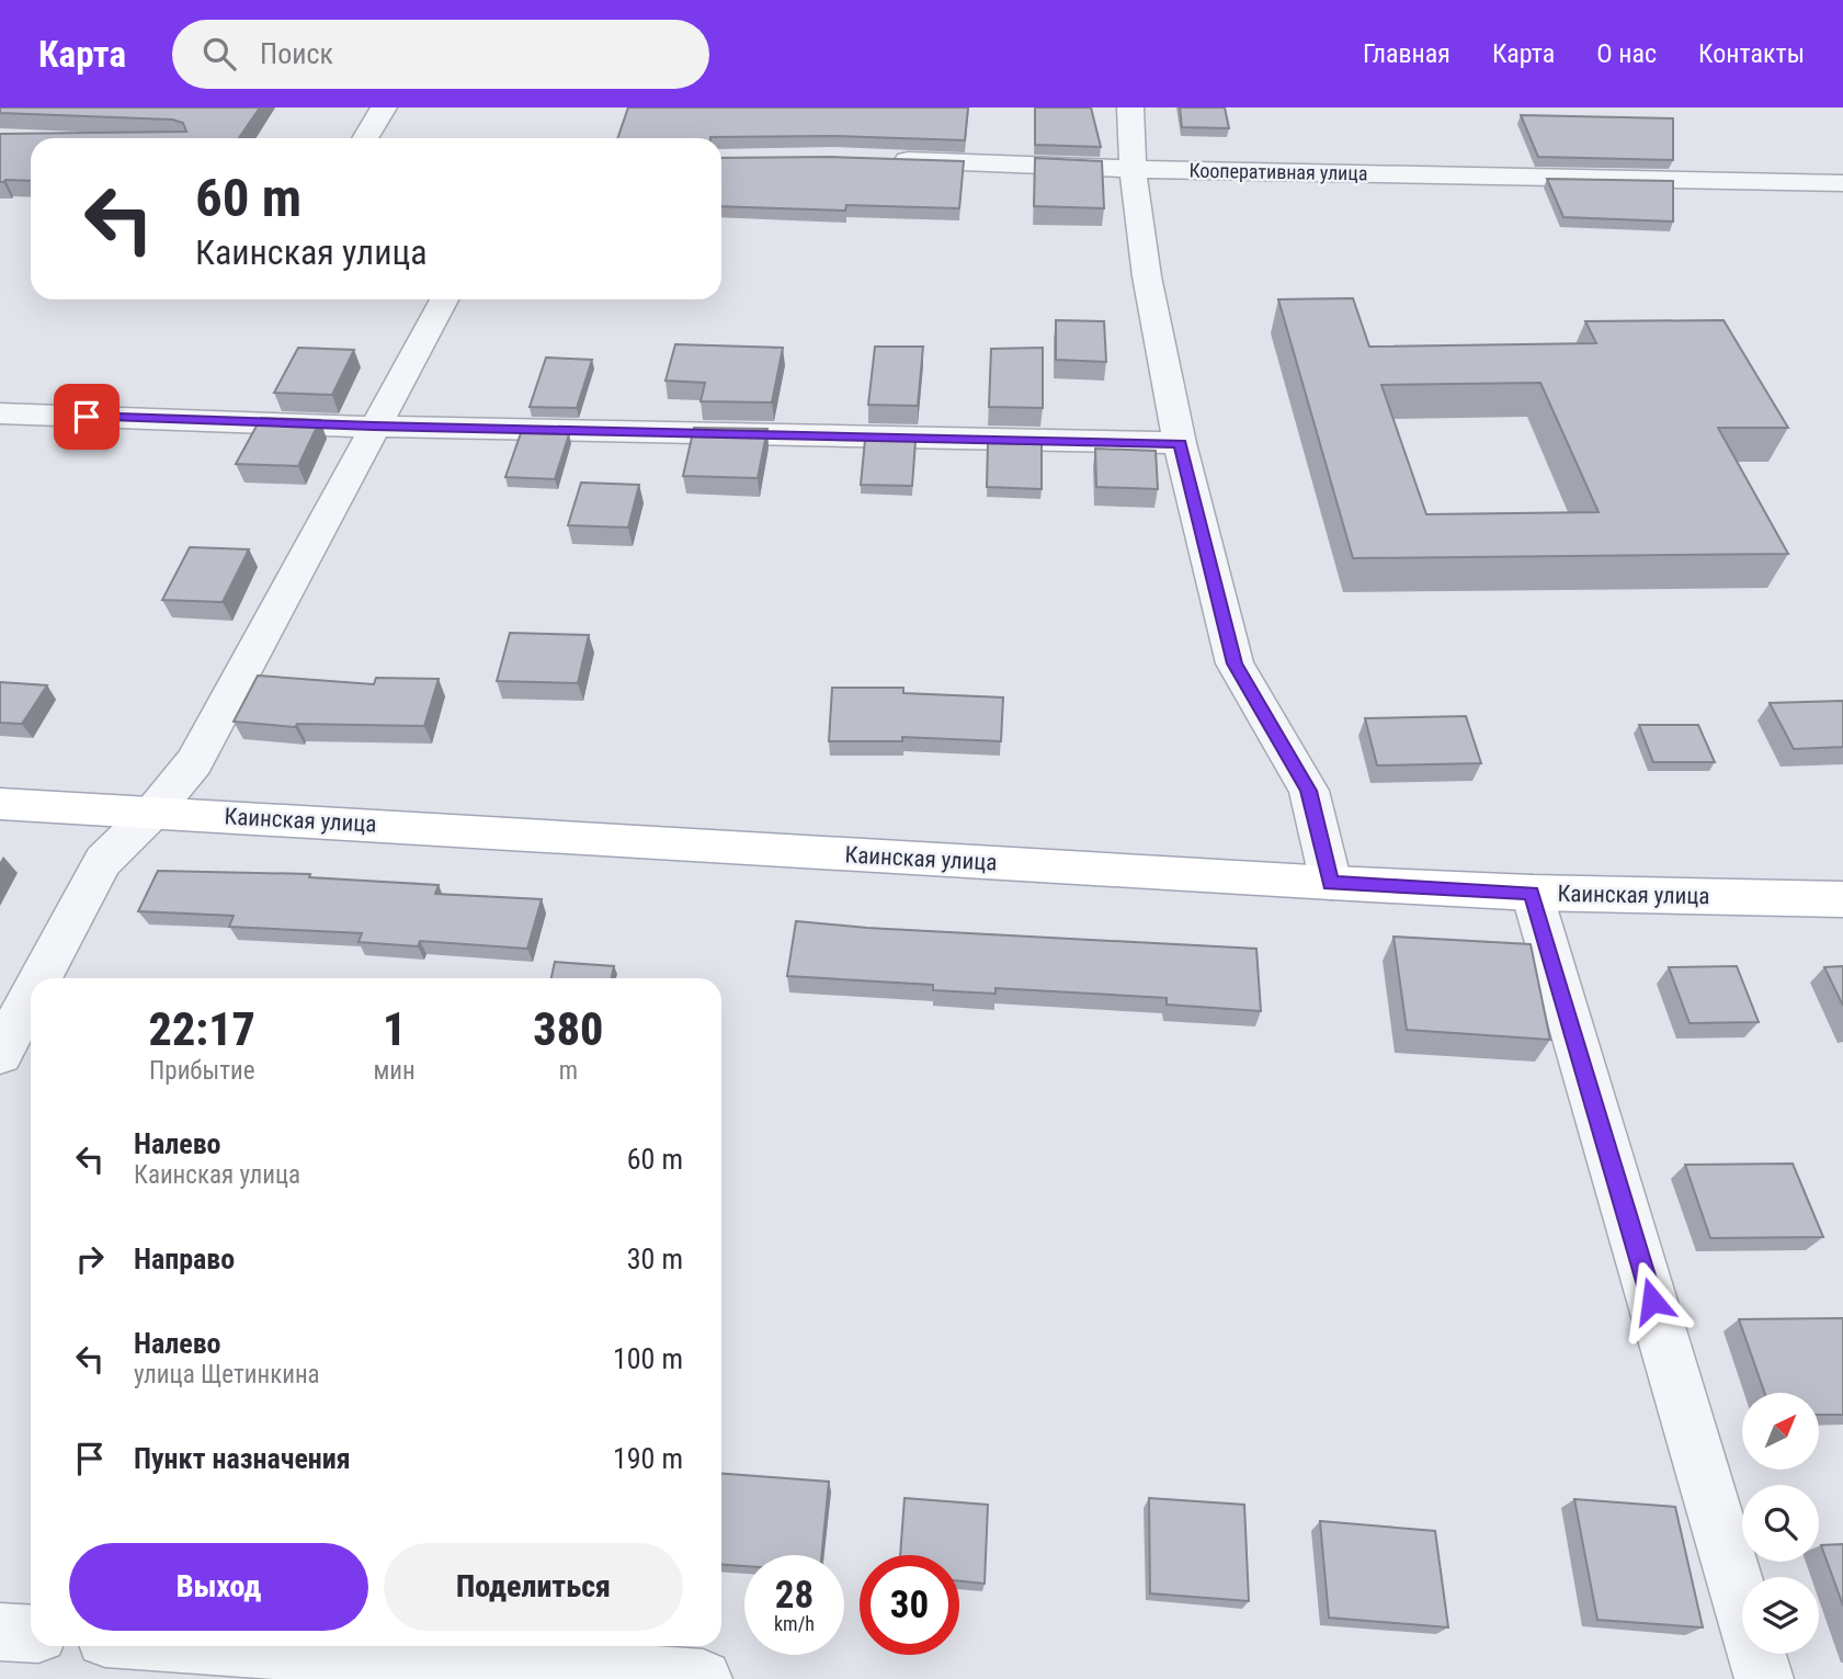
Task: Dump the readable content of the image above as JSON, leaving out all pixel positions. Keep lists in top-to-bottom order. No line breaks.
{"streets":{"main road":["Каинская улица"],"street":["Кооперативная улица"]},"north":"top right","page":{"header":"Карта","search":"Поиск","nav":["Главная","Карта","О нас","Контакты"],"turn":["60 m","Каинская улица"],"eta":["22:17","Прибытие","1","мин","380","m"],"list":[{"name":"Налево","note":"Каинская улица","value":"60 m"},{"name":"Направо","value":"30 m"},{"name":"Налево","note":"улица Щетинкина","value":"100 m"},{"name":"Пункт назначения","value":"190 m"}],"buttons":["Выход","Поделиться"],"speed":"28 km/h","limit":"30"}}
